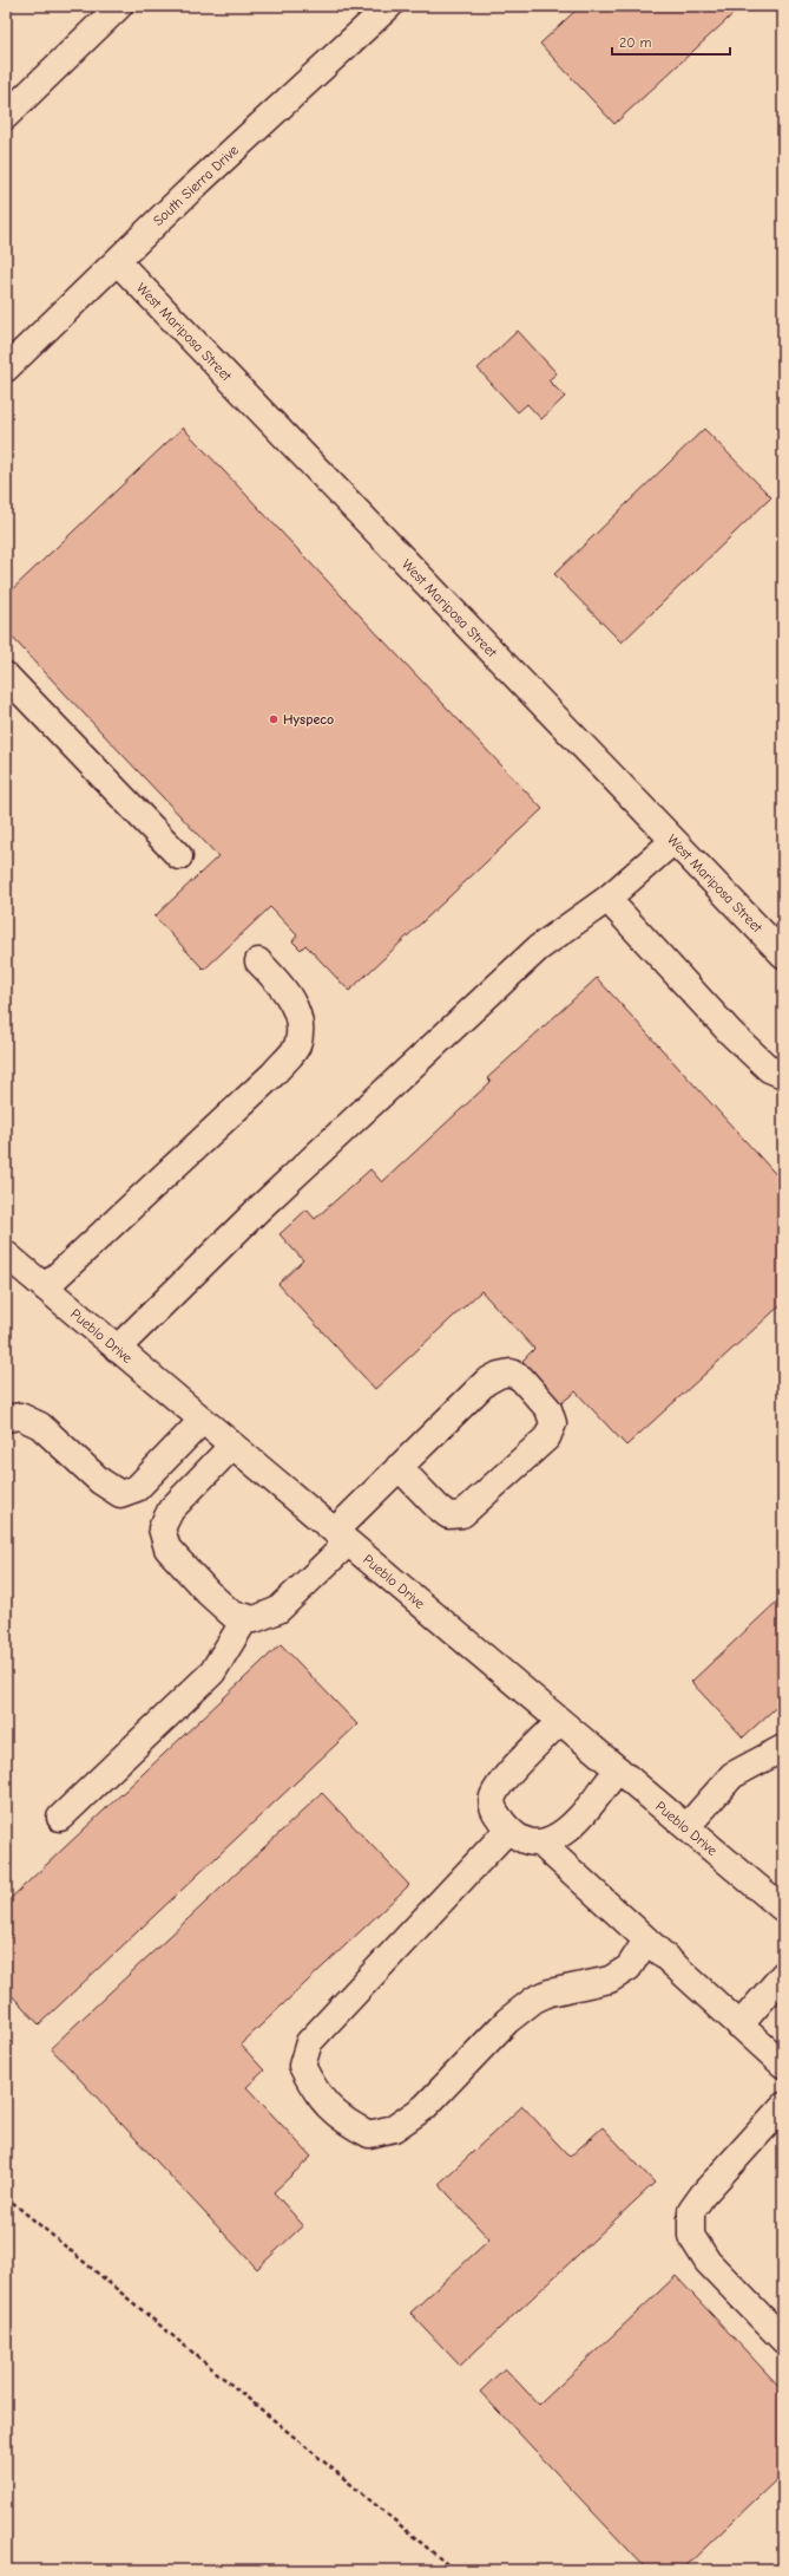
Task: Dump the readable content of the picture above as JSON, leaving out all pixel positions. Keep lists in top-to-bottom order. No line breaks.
{"streets":{"street":["South Sierra Drive","West Mariposa Street","Pueblo Drive"]},"crossings":[["South Sierra Drive","West Mariposa Street"]],"places":["Hyspeco"],"scale_bar":"20 m"}
